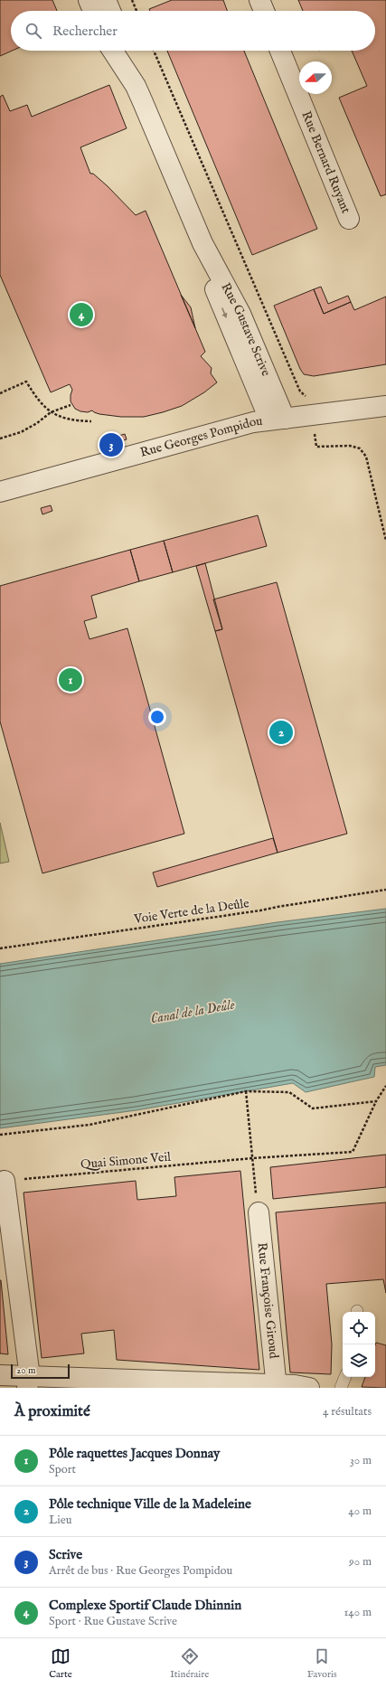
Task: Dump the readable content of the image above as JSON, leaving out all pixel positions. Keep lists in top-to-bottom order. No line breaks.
{"streets":{"street":["Rue Bernard Ruyant","Rue Gustave Scrive","Rue Georges Pompidou","Rue Françoise Giroud"],"path":["Voie Verte de la Deûle","Quai Simone Veil"]},"crossings":[["Rue Gustave Scrive","Rue Georges Pompidou"]],"water":["Canal de la Deûle"],"scale_bar":"20 m","north":"left","page":{"search":"Rechercher","pins":["4","3","1","2"],"scale":"20 m","heading":["À proximité","4 résultats"],"list":[{"mark":"1","name":"Pôle raquettes Jacques Donnay","note":"Sport","value":"30 m"},{"mark":"2","name":"Pôle technique Ville de la Madeleine","note":"Lieu","value":"40 m"},{"mark":"3","name":"Scrive","note":"Arrêt de bus · Rue Georges Pompidou","value":"90 m"},{"mark":"4","name":"Complexe Sportif Claude Dhinnin","note":"Sport · Rue Gustave Scrive","value":"140 m"}],"nav":["Carte","Itinéraire","Favoris"]}}
